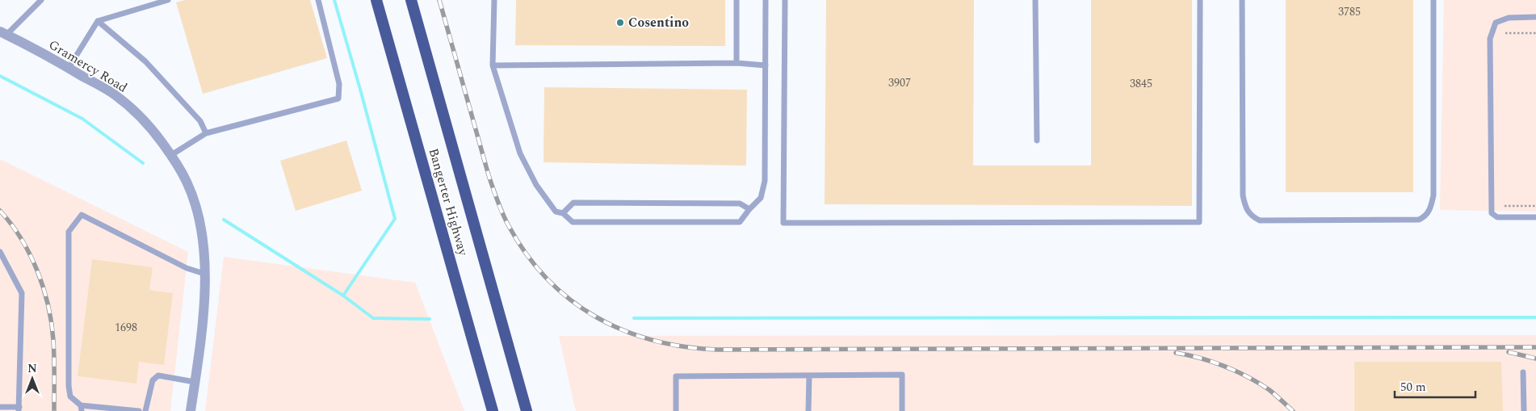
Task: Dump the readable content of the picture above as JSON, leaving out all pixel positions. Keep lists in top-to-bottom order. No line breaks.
{"streets":{"highway":["Bangerter Highway"],"street":["Gramercy Road"]},"places":["Cosentino"],"house_numbers":["3785","3907","3845","1698"],"scale_bar":"50 m","north":"top"}
